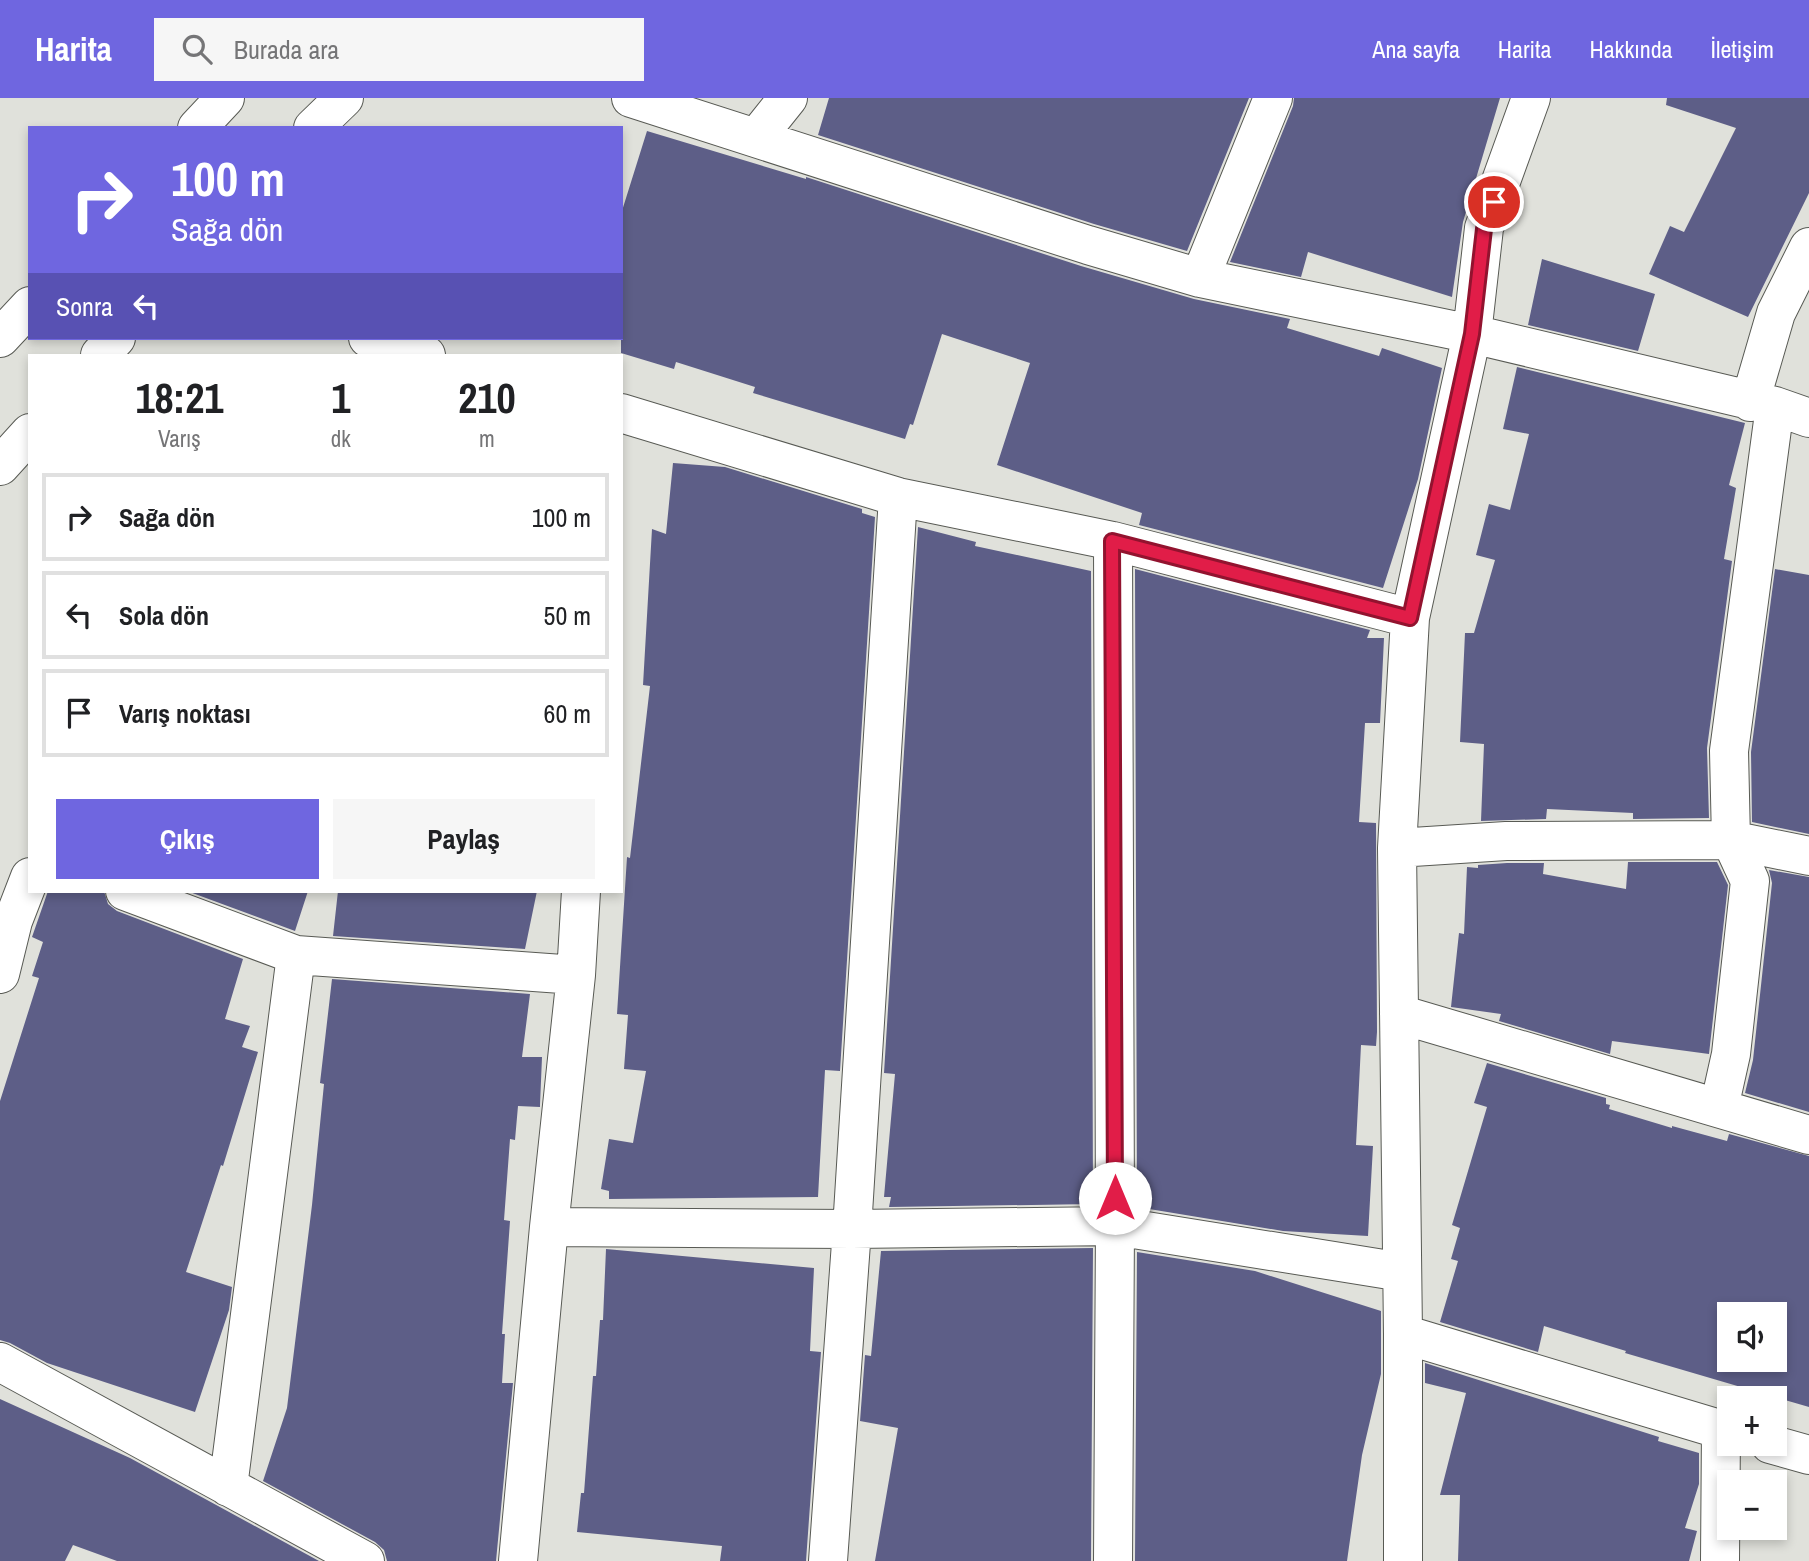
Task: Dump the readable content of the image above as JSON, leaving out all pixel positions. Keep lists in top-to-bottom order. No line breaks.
{"page":{"header":"Harita","search":"Burada ara","nav":["Ana sayfa","Harita","Hakkında","İletişim"],"turn":["100 m","Sağa dön"],"then":"Sonra","eta":["18:21","Varış","1","dk","210","m"],"list":[{"name":"Sağa dön","value":"100 m"},{"name":"Sola dön","value":"50 m"},{"name":"Varış noktası","value":"60 m"}],"buttons":["Çıkış","Paylaş"],"map_buttons":["+","−"]}}
